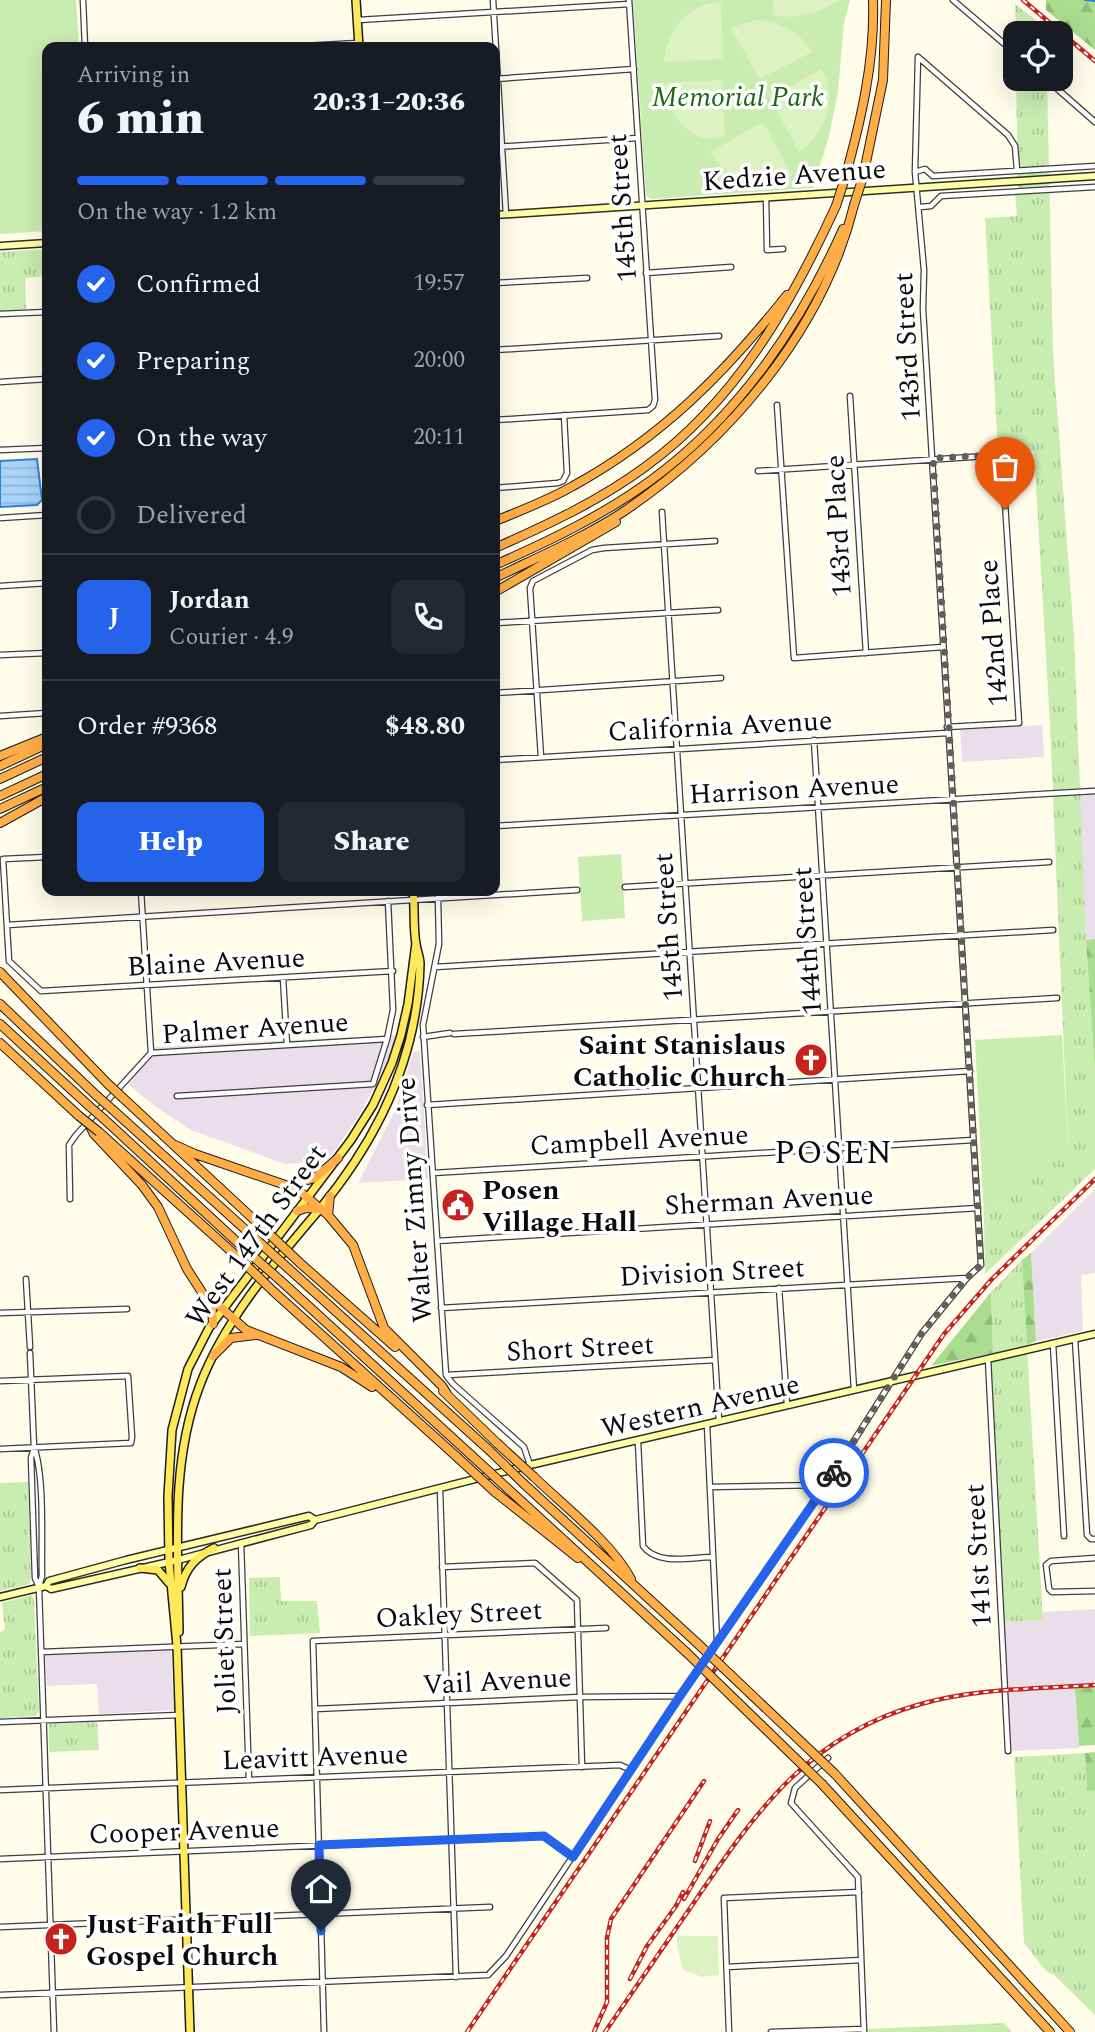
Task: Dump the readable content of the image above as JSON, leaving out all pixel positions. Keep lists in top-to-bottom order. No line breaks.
{"streets":{"main road":["Kedzie Avenue","West 147th Street","Western Avenue"],"street":["145th Street","143rd Street","143rd Place","142nd Place","California Avenue","Harrison Avenue","144th Street","Blaine Avenue","Palmer Avenue","Campbell Avenue","Sherman Avenue","Walter Zimny Drive","Division Street","Short Street","141st Street","Oakley Street","Joliet Street","Vail Avenue","Leavitt Avenue","Cooper Avenue"]},"crossings":[["Kedzie Avenue","145th Street"],["Kedzie Avenue","143rd Street"],["145th Street","California Avenue"],["145th Street","Harrison Avenue"],["145th Street","Campbell Avenue"],["145th Street","Sherman Avenue"],["145th Street","Division Street"],["145th Street","Short Street"],["145th Street","Western Avenue"],["143rd Street","142nd Place"],["143rd Street","California Avenue"],["143rd Street","Harrison Avenue"],["143rd Street","Campbell Avenue"],["143rd Street","Sherman Avenue"],["143rd Street","Division Street"],["142nd Place","California Avenue"],["California Avenue","144th Street"],["Harrison Avenue","144th Street"],["144th Street","Campbell Avenue"],["144th Street","Sherman Avenue"],["144th Street","Division Street"],["144th Street","Western Avenue"],["Campbell Avenue","Walter Zimny Drive"],["Sherman Avenue","Walter Zimny Drive"],["Walter Zimny Drive","Division Street"],["Walter Zimny Drive","Short Street"],["West 147th Street","Western Avenue"],["West 147th Street","Leavitt Avenue"],["West 147th Street","Cooper Avenue"],["Western Avenue","141st Street"],["Western Avenue","Joliet Street"],["Oakley Street","Vail Avenue"],["Joliet Street","Leavitt Avenue"]],"districts":["POSEN"],"parks":["Memorial Park"],"places":{"church":["Saint Stanislaus Catholic Church","Just Faith Full Gospel Church"],"public building":["Posen Village Hall"]},"page":{"heading":["6 min","Arriving in","20:31–20:36"],"panel":["Jordan","Courier · 4.9","Order #9368","$48.80"],"bar":"On the way · 1.2 km","list":[["Confirmed","19:57"],["Preparing","20:00"],["On the way","20:11"],"Delivered"],"round":"J","buttons":["Help","Share"]}}
